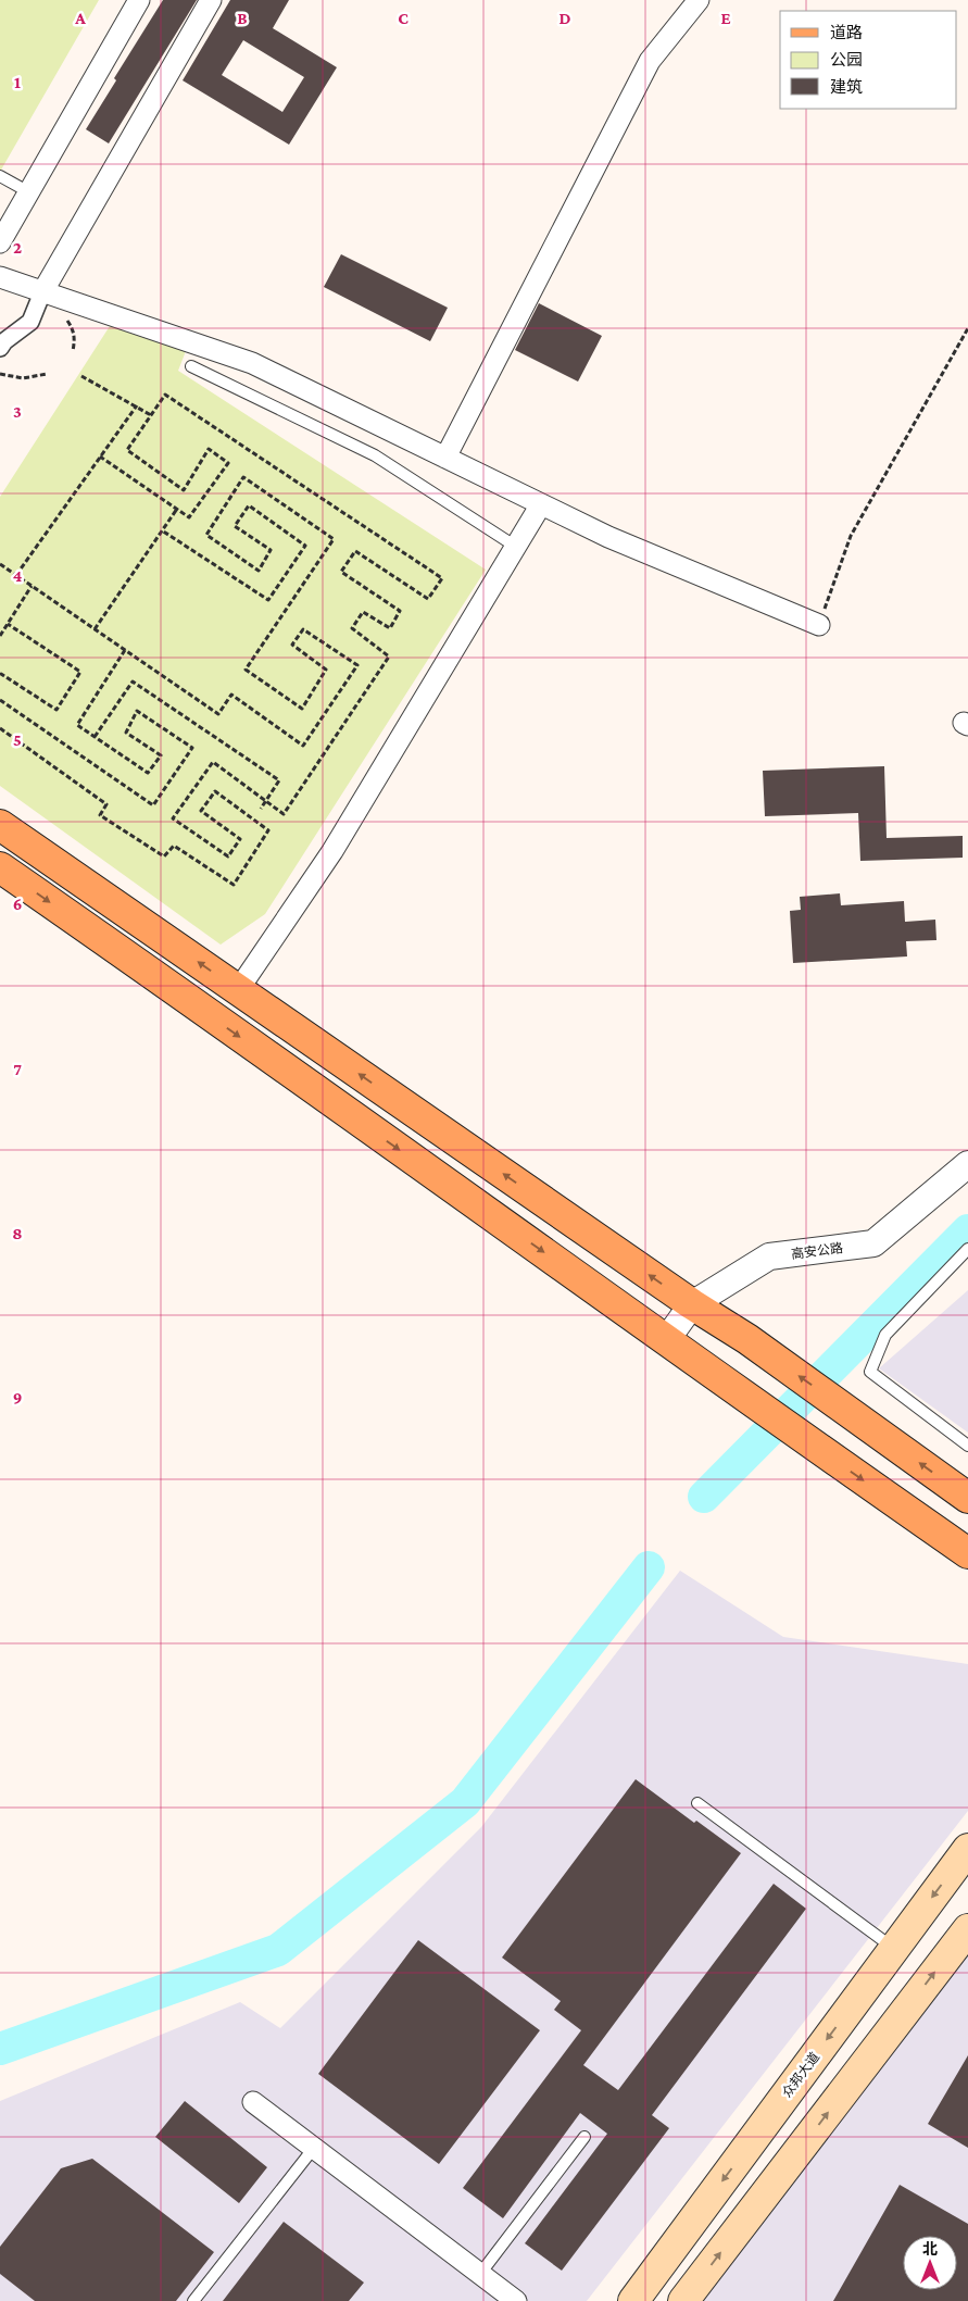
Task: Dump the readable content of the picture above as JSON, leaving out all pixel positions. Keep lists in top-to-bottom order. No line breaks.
{"streets":{"main road":["众邦大道"],"street":["高安公路"]},"legend":["道路","公园","建筑"],"north":"top","grid":{"columns":["A","B","C","D","E"],"rows":["1","2","3","4","5","6","7","8","9"]}}
